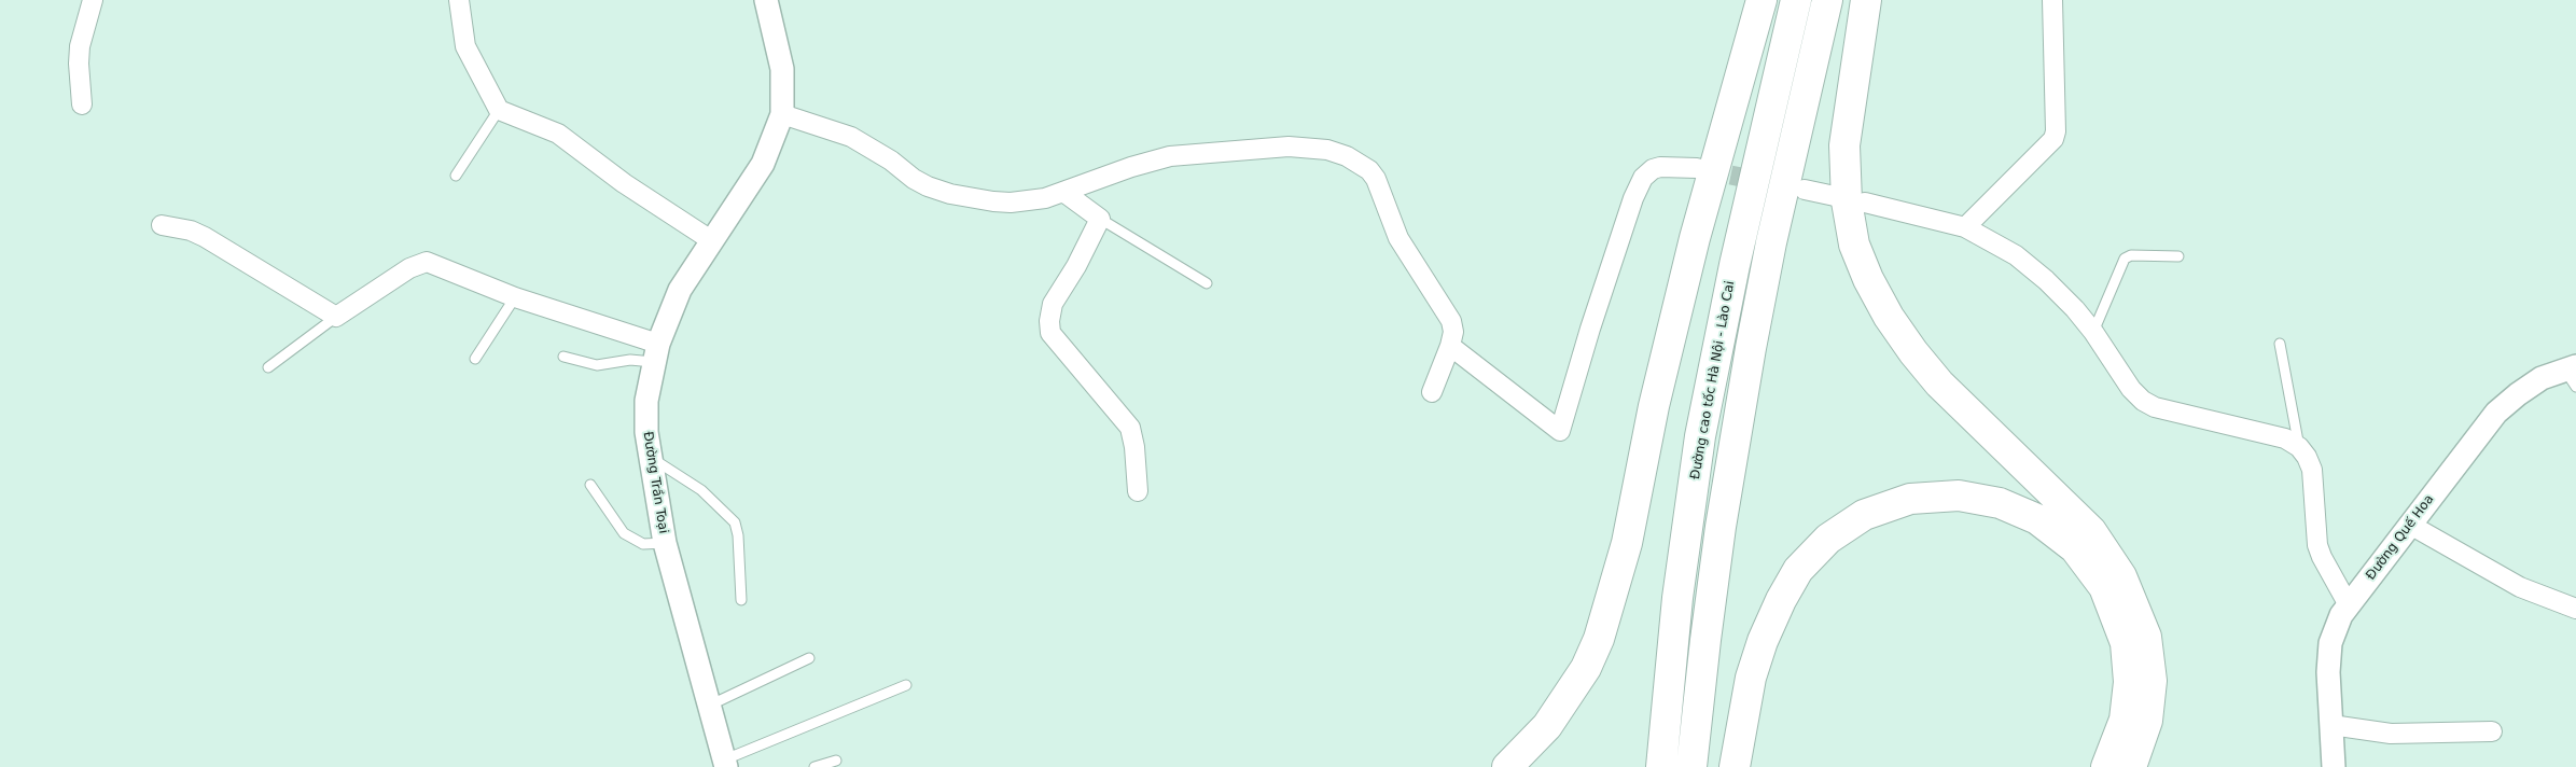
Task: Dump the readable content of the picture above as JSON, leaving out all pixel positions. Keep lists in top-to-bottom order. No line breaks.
{"streets":{"highway":["Đường cao tốc Hà Nội - Lào Cai"],"street":["Đường Trần Toại","Đường Quế Hoa"]}}
